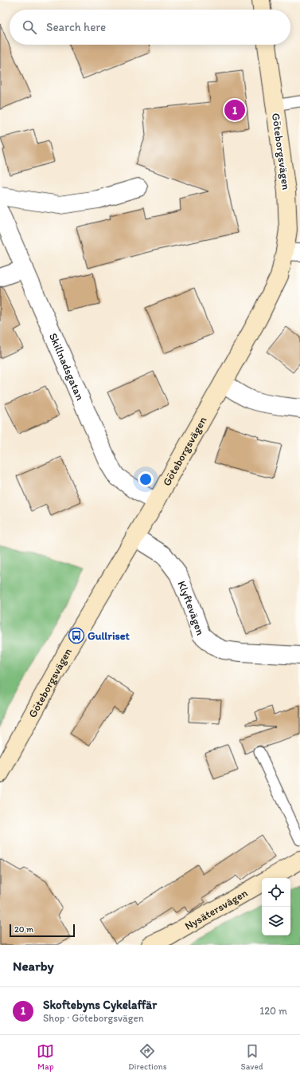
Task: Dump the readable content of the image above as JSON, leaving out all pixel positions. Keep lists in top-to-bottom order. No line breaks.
{"streets":{"street":["Göteborgsvägen","Skillnadsgatan","Klyftevägen","Nysätersvägen"]},"crossings":[["Göteborgsvägen","Skillnadsgatan"],["Göteborgsvägen","Klyftevägen"]],"places":{"bus stop":["Gullriset"]},"scale_bar":"20 m","page":{"search":"Search here","pins":"1","scale":"20 m","heading":"Nearby","list":[{"mark":"1","name":"Skoftebyns Cykelaffär","note":"Shop · Göteborgsvägen","value":"120 m"}],"nav":["Map","Directions","Saved"]}}
